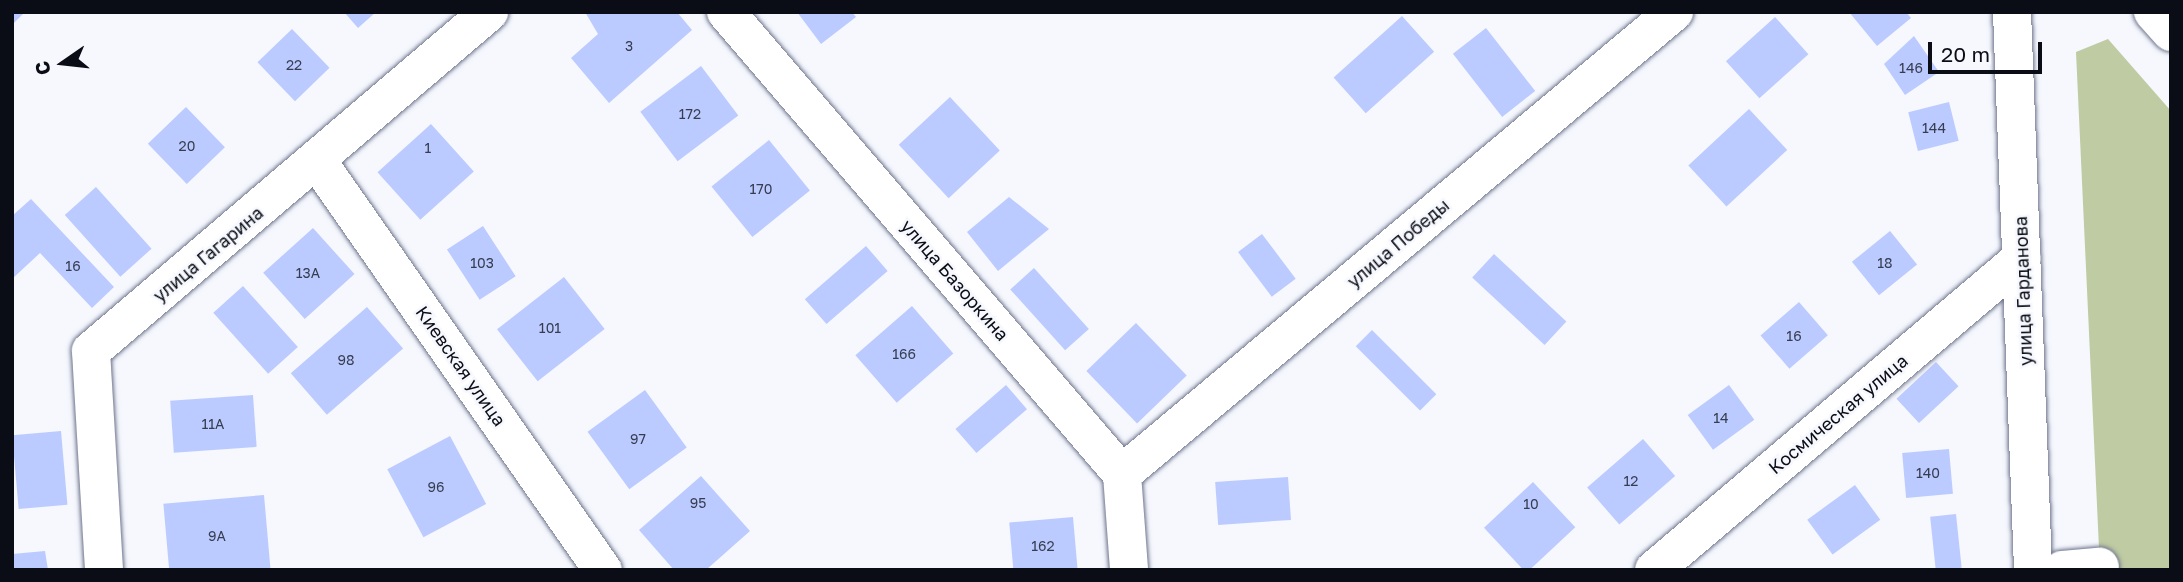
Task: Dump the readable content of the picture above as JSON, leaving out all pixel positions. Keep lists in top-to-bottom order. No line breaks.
{"streets":{"street":["улица Победы","улица Гагарина","улица Базоркина","улица Гарданова","Киевская улица","Космическая улица"]},"crossings":[["улица Победы","улица Базоркина"],["улица Гагарина","Киевская улица"],["улица Гарданова","Космическая улица"]],"house_numbers":["3","22","146","172","144","20","1","170","103","18","16","13А","101","16","166","98","14","11А","97","140","12","96","95","10","9А","162"],"scale_bar":"20 m","north":"left"}
